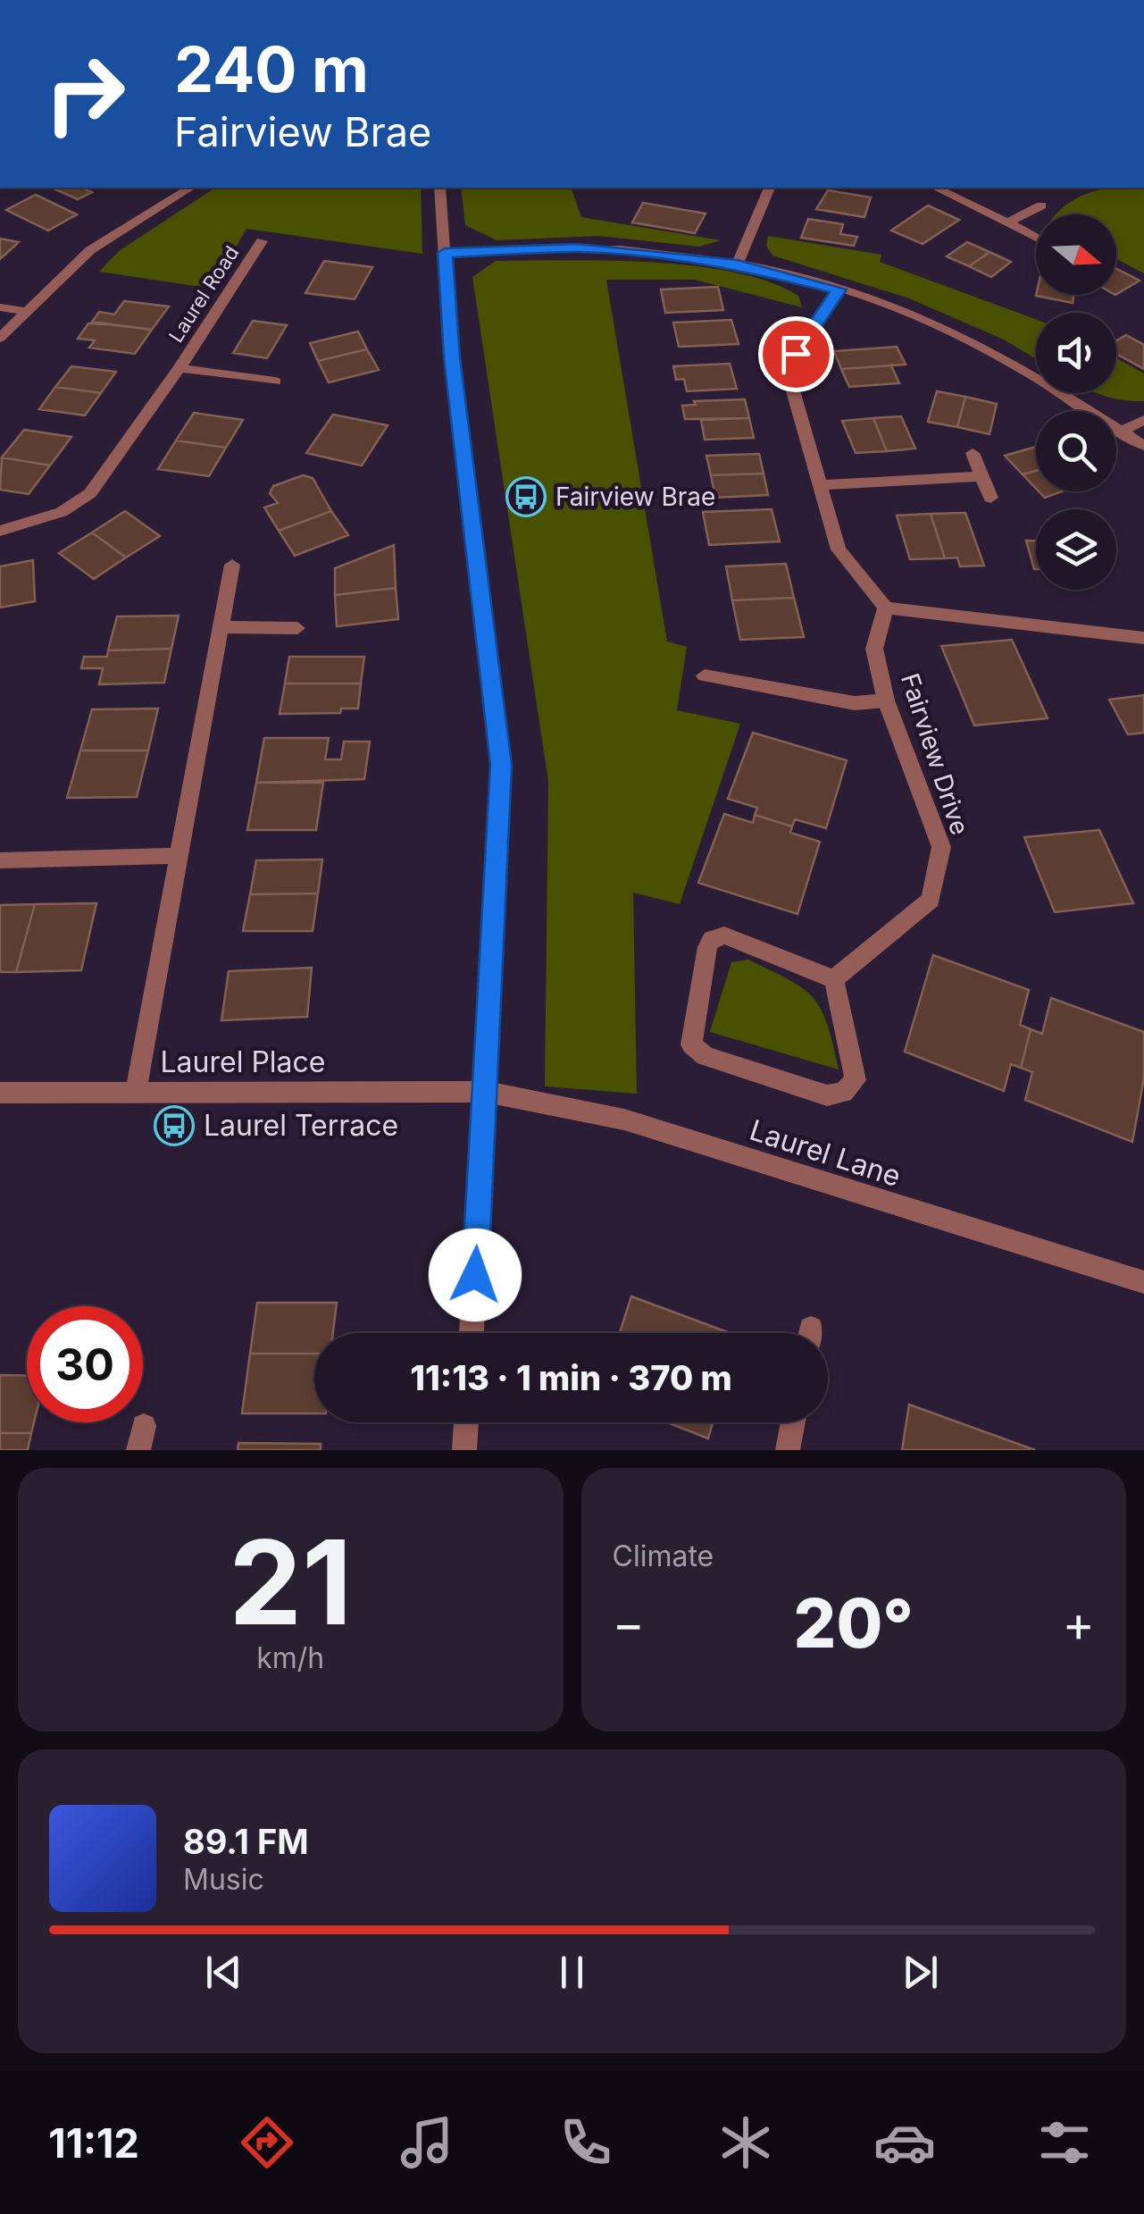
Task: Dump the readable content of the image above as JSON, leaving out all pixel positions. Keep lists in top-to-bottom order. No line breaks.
{"streets":{"street":["Laurel Road","Fairview Drive","Laurel Place","Laurel Lane"]},"crossings":[["Laurel Place","Laurel Lane"]],"places":{"bus stop":["Fairview Brae","Laurel Terrace"]},"north":"right","page":{"turn":["240 m","Fairview Brae"],"limit":"30","trip":"11:13 · 1 min · 370 m","tile":[["21","km/h"],"Climate"],"heat":["−","20°","+"],"song":["89.1 FM","Music"],"tabs":"11:12"}}
